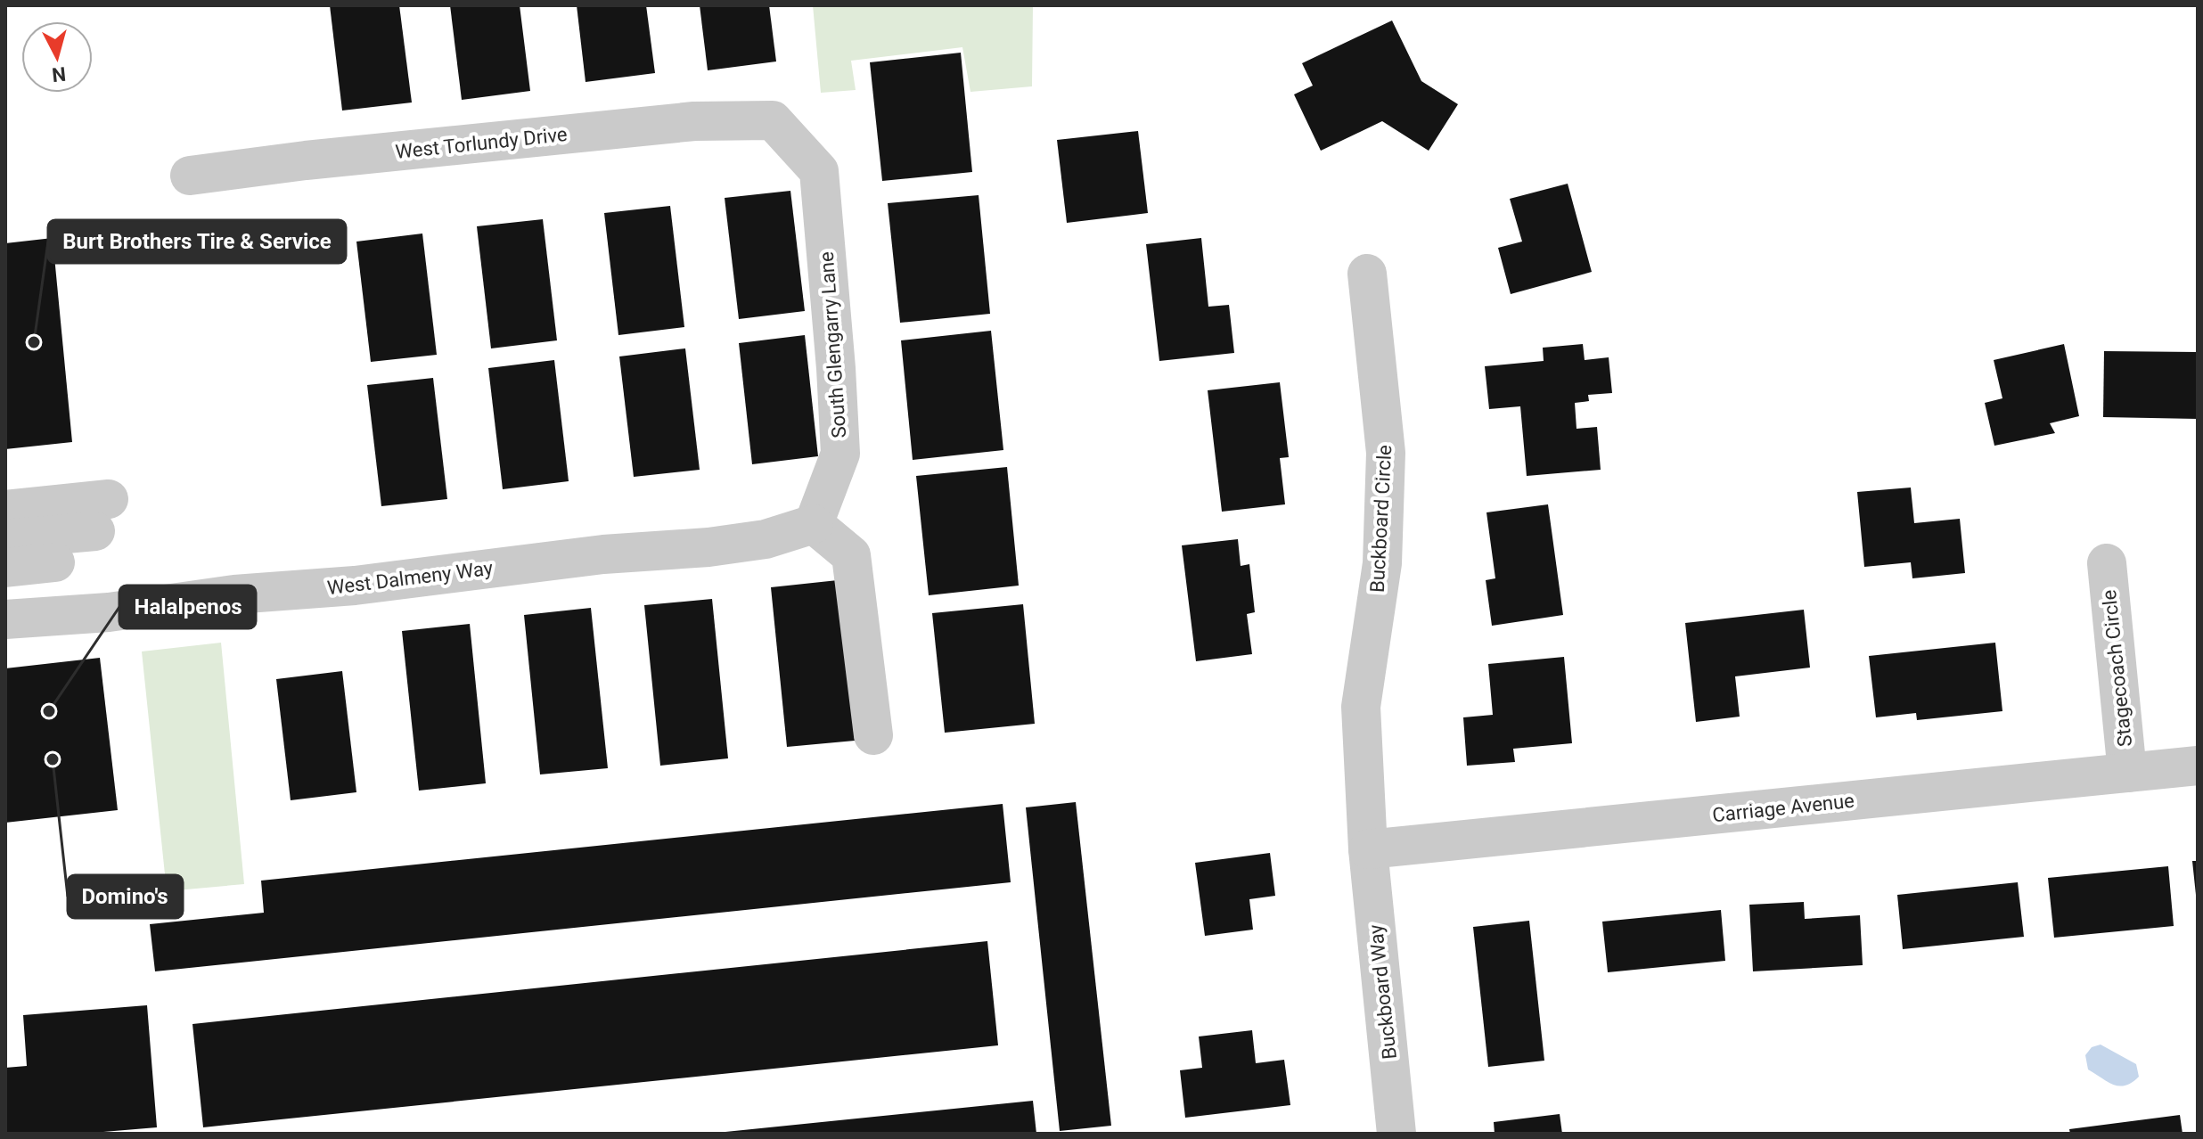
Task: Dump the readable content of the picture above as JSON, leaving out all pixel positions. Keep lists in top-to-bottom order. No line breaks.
{"streets":{"street":["West Torlundy Drive","South Glengarry Lane","Buckboard Circle","West Dalmeny Way","Stagecoach Circle","Carriage Avenue","Buckboard Way"]},"crossings":[["West Torlundy Drive","South Glengarry Lane"],["South Glengarry Lane","West Dalmeny Way"],["Buckboard Circle","Carriage Avenue"],["Buckboard Circle","Buckboard Way"],["Stagecoach Circle","Carriage Avenue"],["Carriage Avenue","Buckboard Way"]],"places":["Burt Brothers Tire & Service","Halalpenos","Domino's"],"north":"bottom"}
